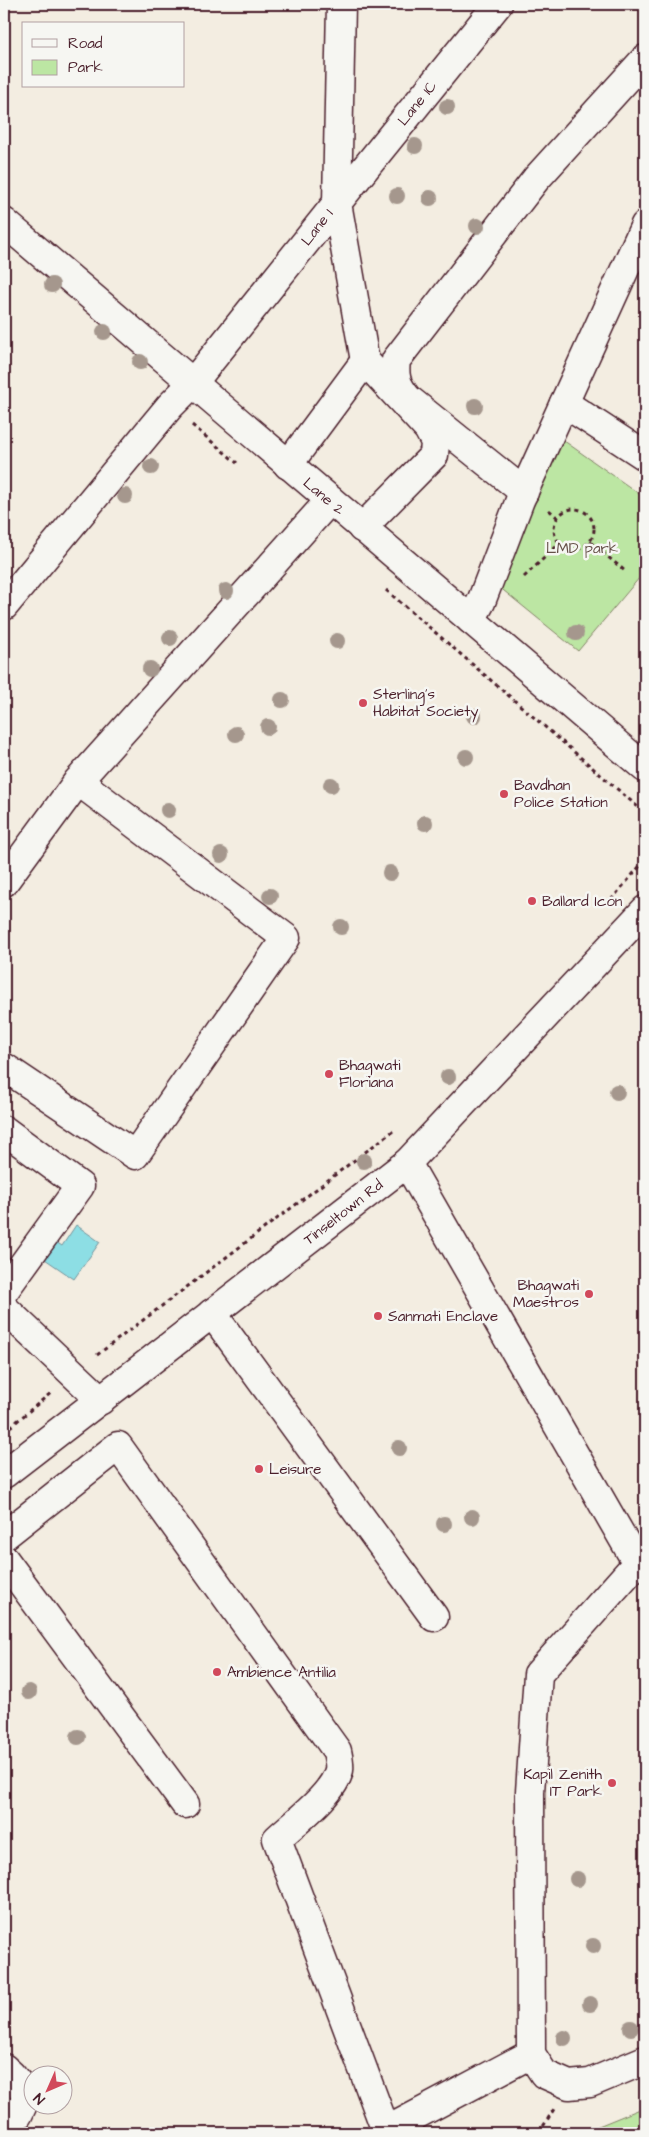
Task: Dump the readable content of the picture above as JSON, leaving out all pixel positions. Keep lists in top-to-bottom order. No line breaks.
{"streets":{"street":["Lane 1C","Lane 1","Lane 2","Tinseltown Rd"]},"crossings":[["Lane 1C","Lane 1"],["Lane 1","Lane 2"]],"parks":["LMD park"],"places":["Sterling's Habitat Society","Bavdhan Police Station","Ballard Icon","Bhagwati Floriana","Bhagwati Maestros","Sanmati Enclave","Leisure","Ambience Antilia","Kapil Zenith IT Park"],"legend":["Road","Park"],"north":"bottom left"}
